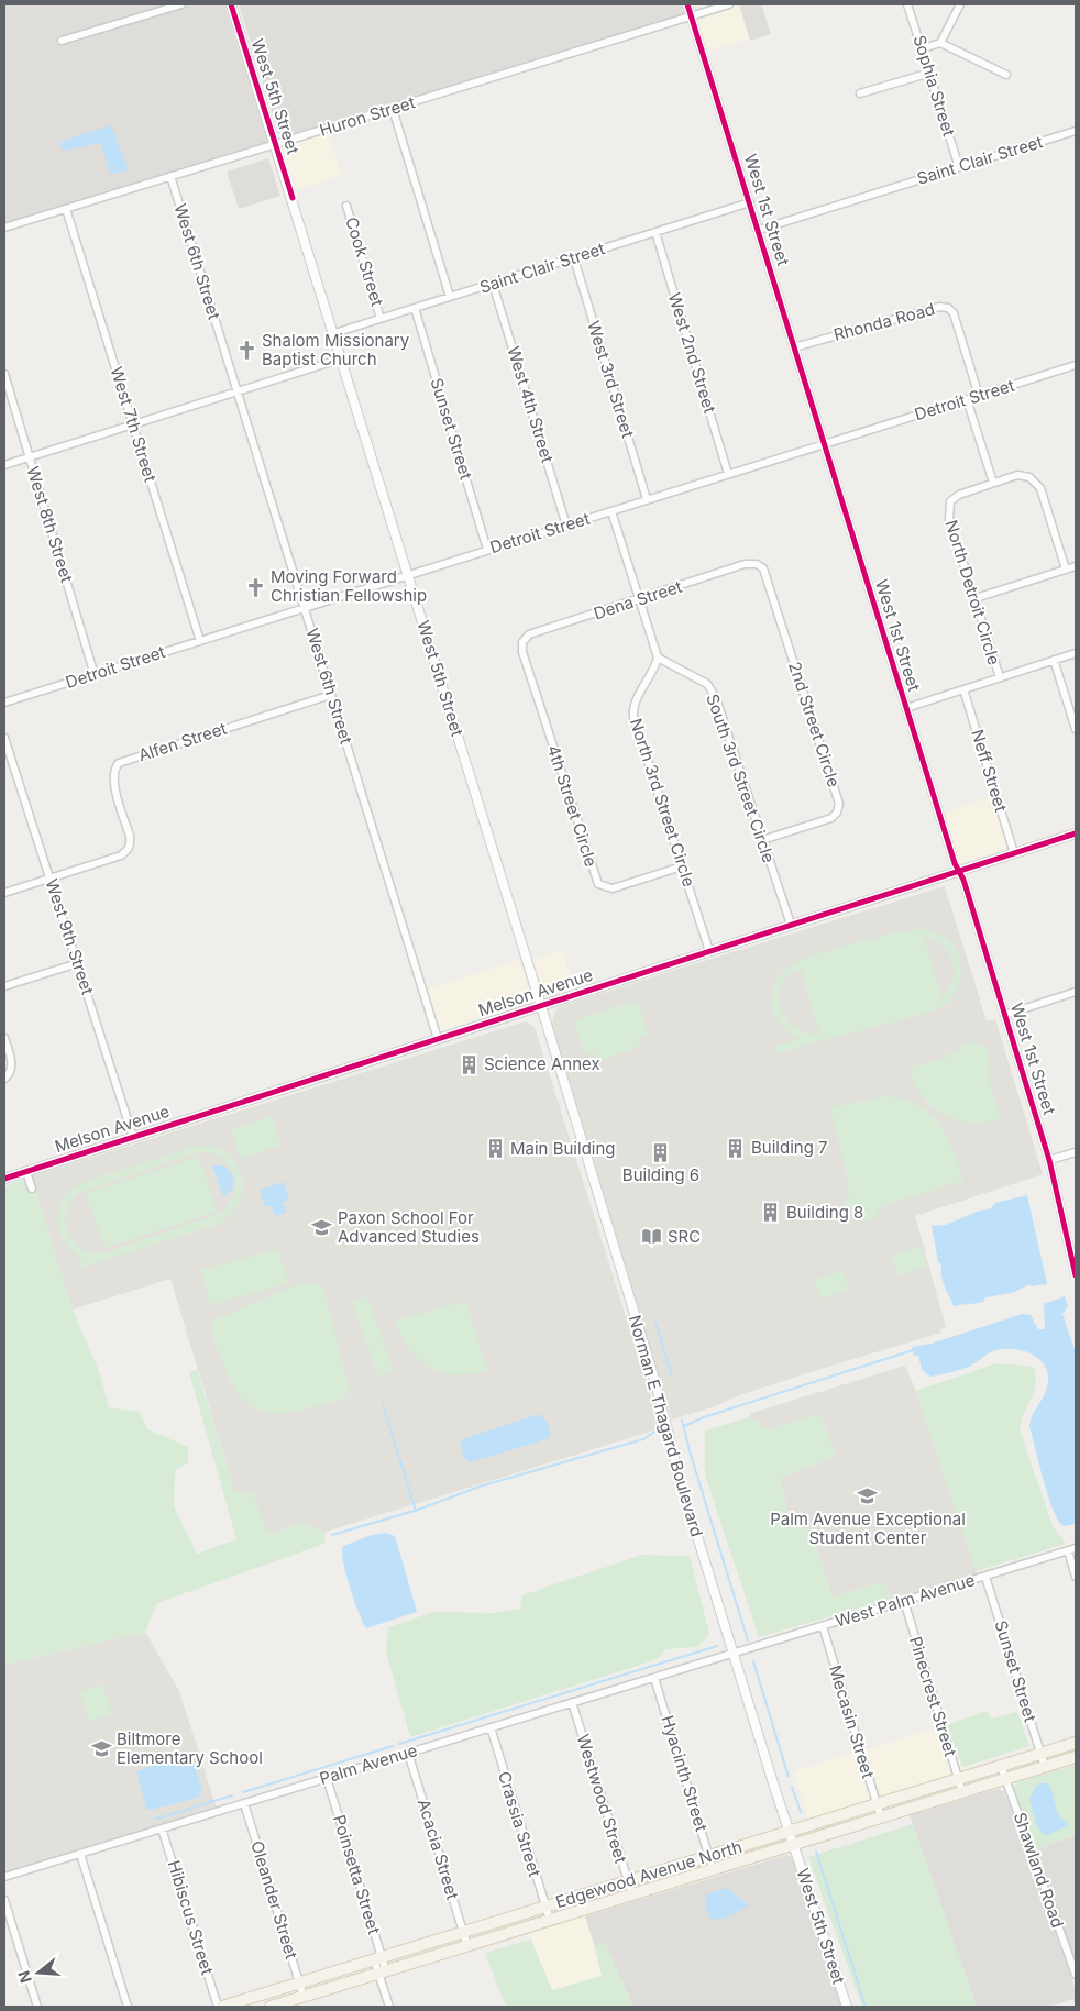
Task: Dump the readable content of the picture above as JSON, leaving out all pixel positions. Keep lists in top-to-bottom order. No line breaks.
{"streets":{"main road":["Edgewood Avenue North"],"street":["Sophia Street","West 5th Street","Huron Street","Saint Clair Street","West 1st Street","West 6th Street","Cook Street","Rhonda Road","West 2nd Street","West 3rd Street","Detroit Street","West 4th Street","West 7th Street","Sunset Street","West 8th Street","North Detroit Circle","Dena Street","2nd Street Circle","Alfen Street","Neff Street","South 3rd Street Circle","North 3rd Street Circle","4th Street Circle","West 9th Street","Melson Avenue","Norman E Thagard Boulevard","West Palm Avenue","Pinecrest Street","Mecasin Street","Palm Avenue","Hyacinth Street","Westwood Street","Crassia Street","Acacia Street","Shawland Road","Poinsetta Street","Oleander Street","Hibiscus Street"]},"crossings":[["Sophia Street","Saint Clair Street"],["West 5th Street","Huron Street"],["West 5th Street","Saint Clair Street"],["West 5th Street","Detroit Street"],["West 5th Street","Melson Avenue"],["West 5th Street","Norman E Thagard Boulevard"],["West 5th Street","Edgewood Avenue North"],["Huron Street","West 1st Street"],["Huron Street","West 6th Street"],["Huron Street","West 7th Street"],["Saint Clair Street","West 1st Street"],["Saint Clair Street","Cook Street"],["Saint Clair Street","West 2nd Street"],["Saint Clair Street","West 3rd Street"],["Saint Clair Street","West 4th Street"],["Saint Clair Street","Sunset Street"],["West 1st Street","Rhonda Road"],["West 1st Street","Detroit Street"],["West 1st Street","Melson Avenue"],["West 6th Street","Detroit Street"],["West 6th Street","Alfen Street"],["West 6th Street","Melson Avenue"],["Rhonda Road","Detroit Street"],["West 2nd Street","Detroit Street"],["West 3rd Street","Detroit Street"],["Detroit Street","West 4th Street"],["Detroit Street","West 7th Street"],["Detroit Street","Sunset Street"],["Detroit Street","West 8th Street"],["Sunset Street","West Palm Avenue"],["Sunset Street","Edgewood Avenue North"],["Dena Street","2nd Street Circle"],["Dena Street","4th Street Circle"],["2nd Street Circle","South 3rd Street Circle"],["Alfen Street","West 9th Street"],["Neff Street","Melson Avenue"],["South 3rd Street Circle","North 3rd Street Circle"],["South 3rd Street Circle","Melson Avenue"],["North 3rd Street Circle","4th Street Circle"],["North 3rd Street Circle","Melson Avenue"],["West 9th Street","Melson Avenue"],["Melson Avenue","Norman E Thagard Boulevard"],["Norman E Thagard Boulevard","West Palm Avenue"],["Norman E Thagard Boulevard","Palm Avenue"],["Norman E Thagard Boulevard","Edgewood Avenue North"],["West Palm Avenue","Pinecrest Street"],["West Palm Avenue","Mecasin Street"],["West Palm Avenue","Palm Avenue"],["Pinecrest Street","Edgewood Avenue North"],["Mecasin Street","Edgewood Avenue North"],["Palm Avenue","Hyacinth Street"],["Palm Avenue","Westwood Street"],["Palm Avenue","Crassia Street"],["Palm Avenue","Acacia Street"],["Palm Avenue","Poinsetta Street"],["Palm Avenue","Oleander Street"],["Palm Avenue","Hibiscus Street"],["Hyacinth Street","Edgewood Avenue North"],["Westwood Street","Edgewood Avenue North"],["Crassia Street","Edgewood Avenue North"],["Acacia Street","Edgewood Avenue North"],["Shawland Road","Edgewood Avenue North"],["Poinsetta Street","Edgewood Avenue North"],["Edgewood Avenue North","Oleander Street"]],"places":{"church":["Shalom Missionary Baptist Church","Moving Forward Christian Fellowship"],"building":["Science Annex","Building 7","Main Building","Building 6","Building 8"],"school or university":["Paxon School For Advanced Studies","Palm Avenue Exceptional Student Center","Biltmore Elementary School"],"library":["SRC"]},"north":"left"}
